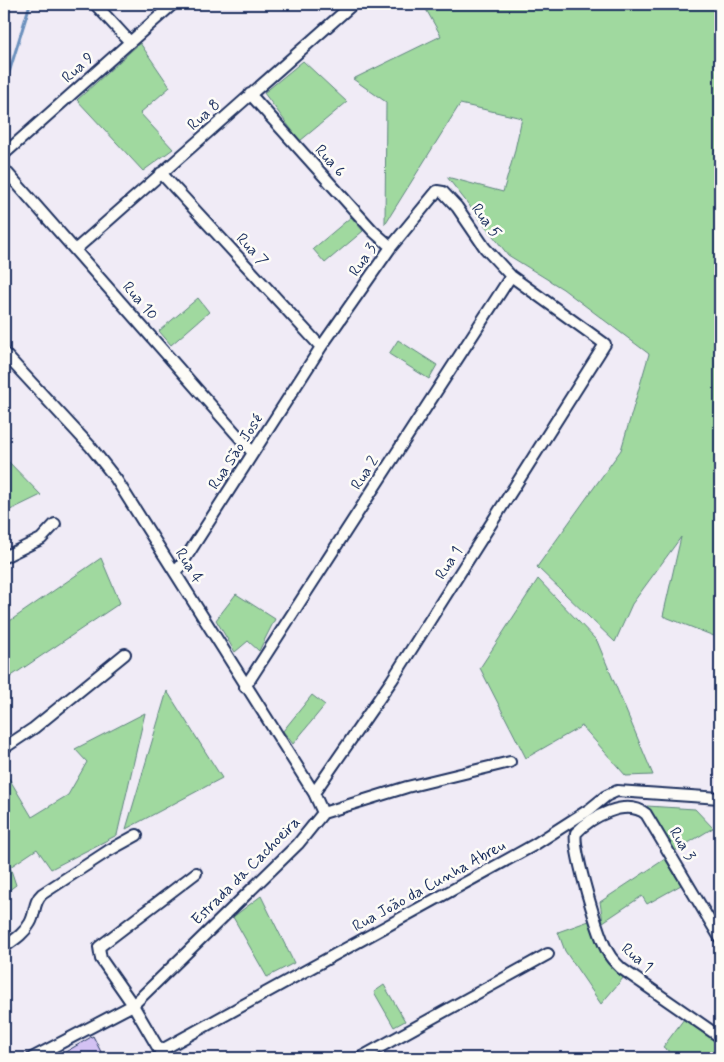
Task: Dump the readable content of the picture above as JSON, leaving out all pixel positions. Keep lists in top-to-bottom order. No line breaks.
{"streets":{"street":["Rua 9","Rua 8","Rua 6","Rua 5","Rua 7","Rua 3","Rua 10","Rua São José","Rua 2","Rua 1","Rua 4","Estrada da Cachoeira","Rua João da Cunha Abreu"]},"crossings":[["Rua 8","Rua 6"],["Rua 8","Rua 7"],["Rua 8","Rua 10"],["Rua 6","Rua 3"],["Rua 5","Rua 3"],["Rua 5","Rua 2"],["Rua 5","Rua 1"],["Rua 7","Rua 3"],["Rua 7","Rua São José"],["Rua 3","Rua São José"],["Rua 3","Rua 1"],["Rua 3","Rua João da Cunha Abreu"],["Rua 10","Rua São José"],["Rua São José","Rua 4"],["Rua 2","Rua 1"],["Rua 2","Rua 4"],["Rua 1","Rua 4"],["Rua 1","Rua João da Cunha Abreu"],["Rua 4","Estrada da Cachoeira"]]}
